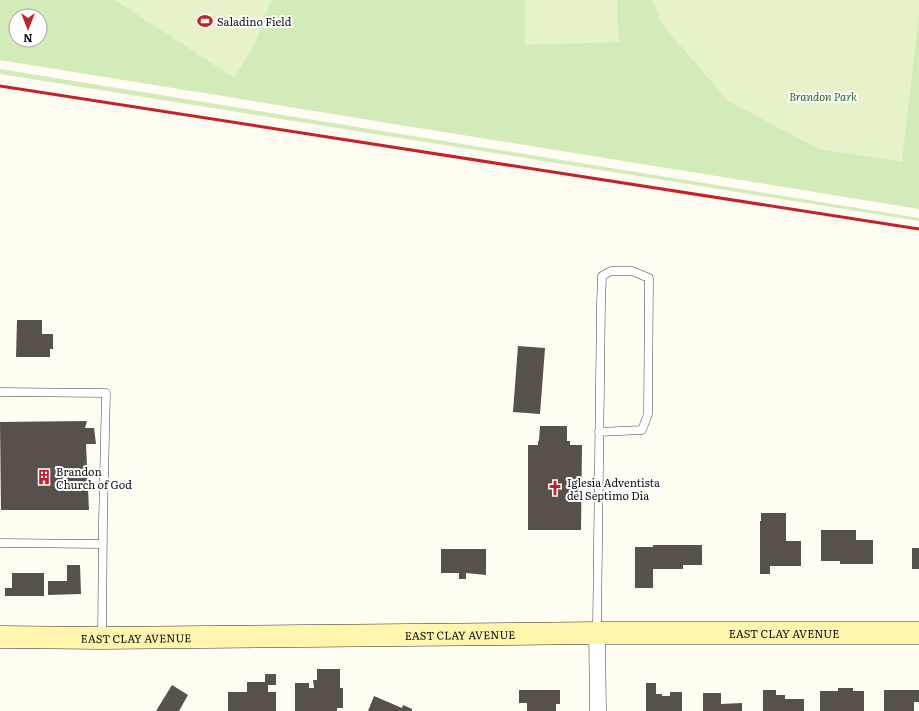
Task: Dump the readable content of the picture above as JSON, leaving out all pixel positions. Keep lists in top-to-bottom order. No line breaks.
{"streets":{"street":["EAST CLAY AVENUE"]},"parks":["Brandon Park"],"places":{"sports":["Saladino Field"],"building":["Brandon Church of God"],"church":["Iglesia Adventista del Septimo Dia"]},"north":"bottom"}
